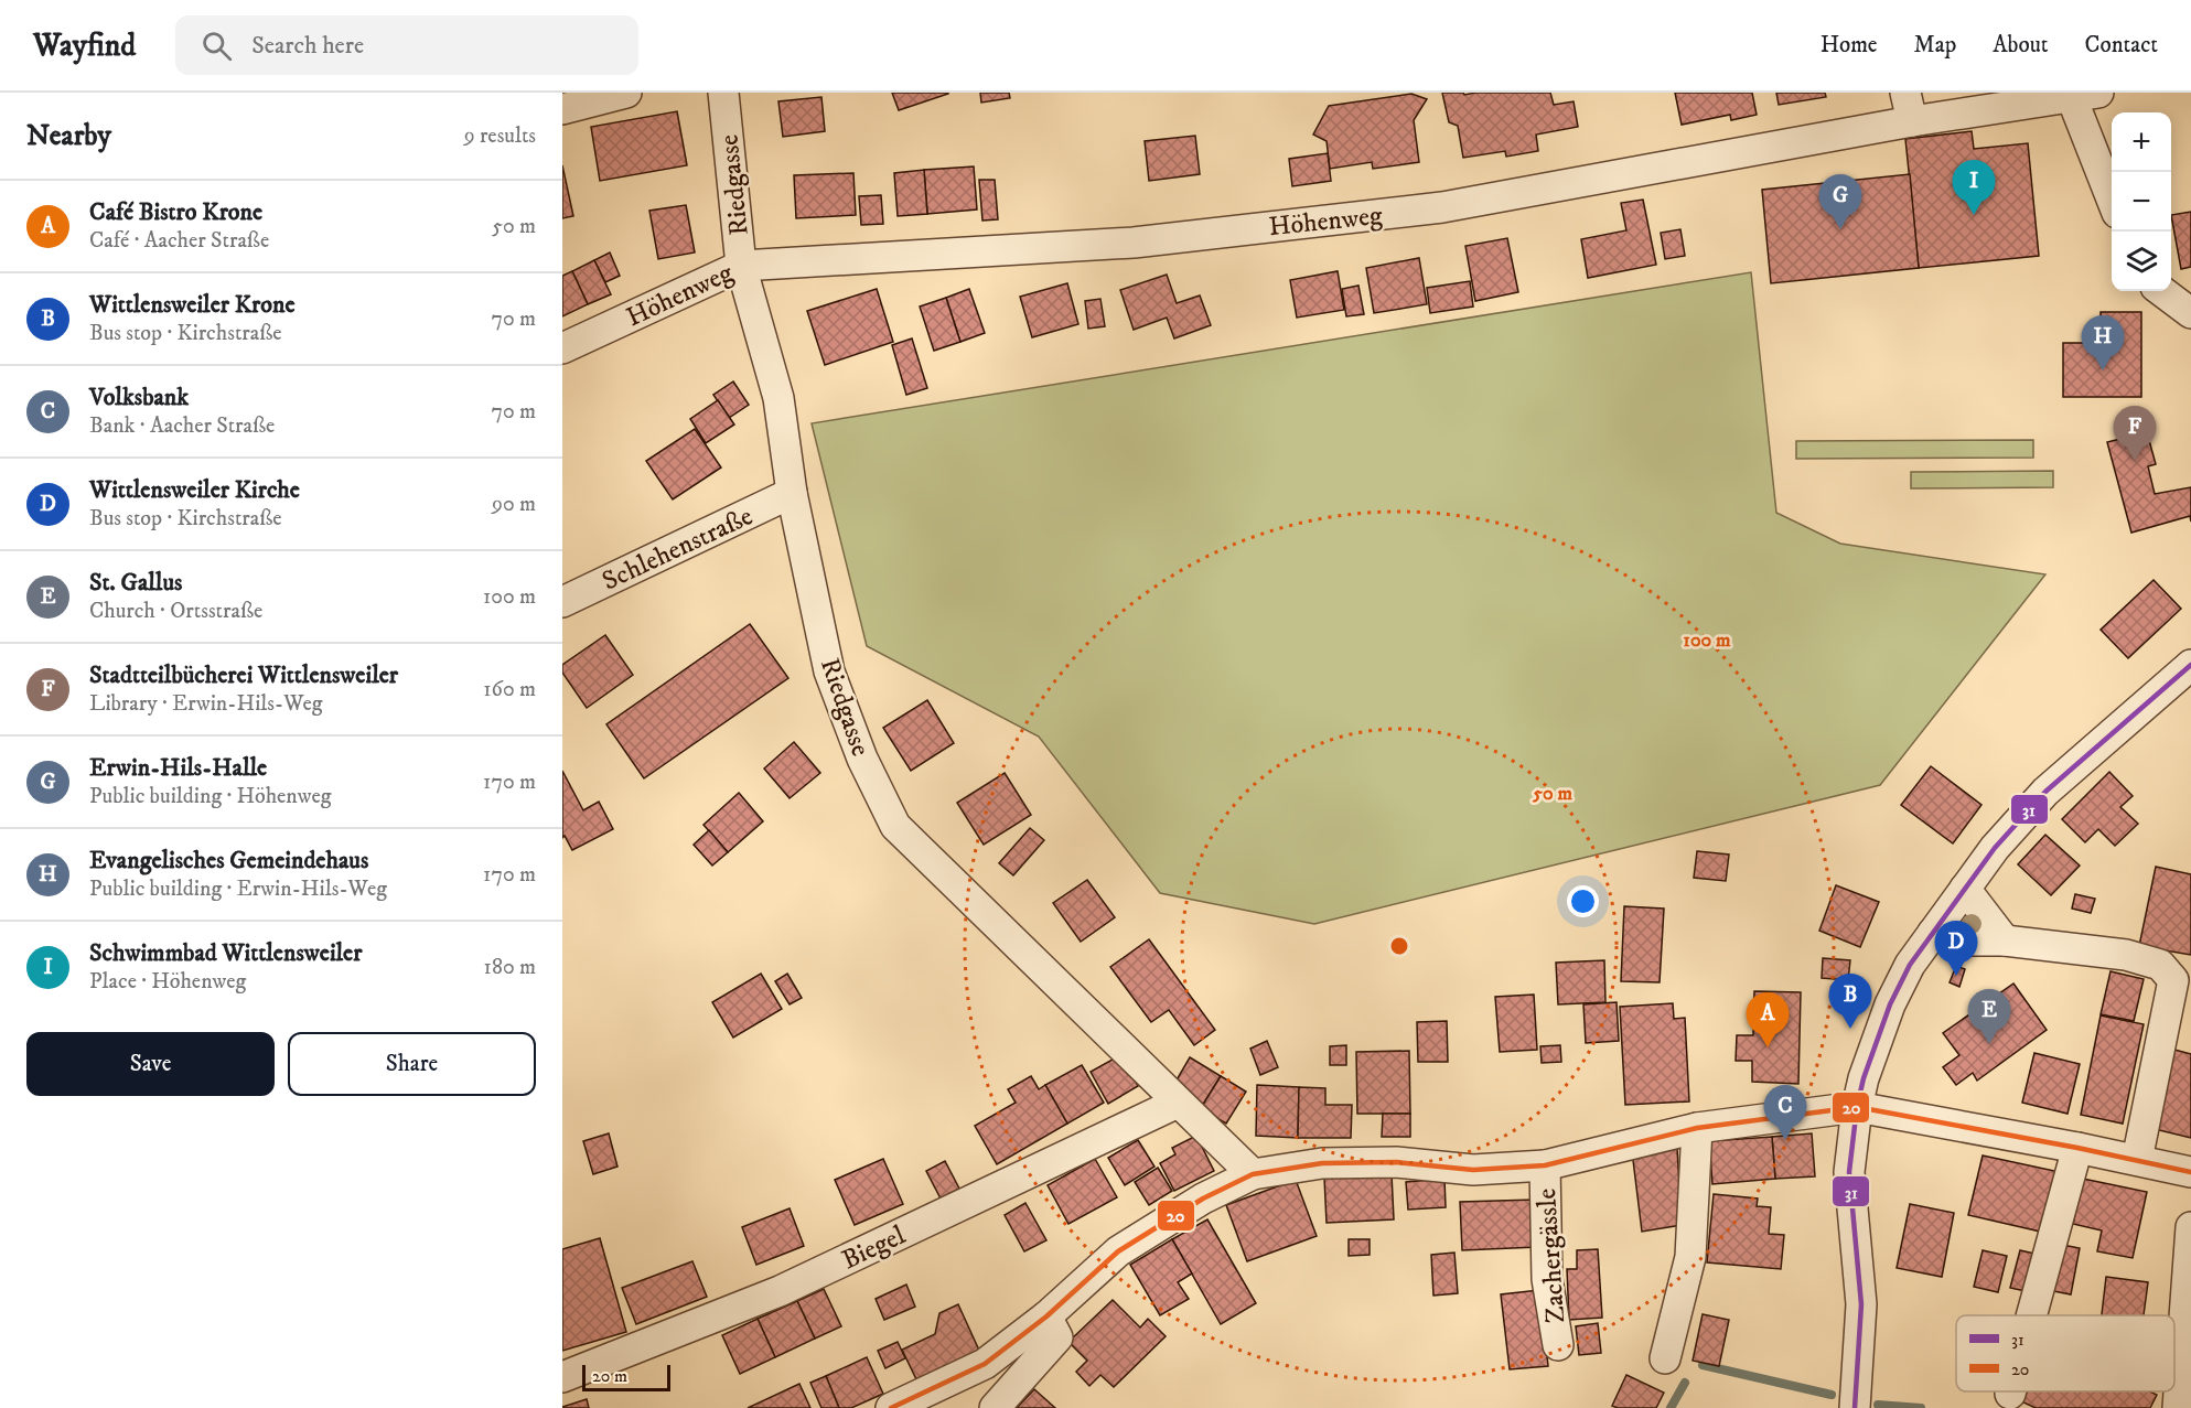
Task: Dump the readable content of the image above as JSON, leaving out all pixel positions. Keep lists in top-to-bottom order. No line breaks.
{"streets":{"street":["Riedgasse","Höhenweg","Schlehenstraße","Biegel","Zachergässle"]},"crossings":[["Riedgasse","Höhenweg"],["Riedgasse","Schlehenstraße"],["Riedgasse","Biegel"]],"lines":["transit line 31","transit line 20"],"legend":["31","20"],"scale_bar":"20 m","page":{"header":"Wayfind","search":"Search here","nav":["Home","Map","About","Contact"],"heading":["Nearby","9 results"],"map_buttons":["+","−"],"pins":["I","G","H","F","D","B","E","A","C"],"list":[{"mark":"A","name":"Café Bistro Krone","note":"Café · Aacher Straße","value":"50 m"},{"mark":"B","name":"Wittlensweiler Krone","note":"Bus stop · Kirchstraße","value":"70 m"},{"mark":"C","name":"Volksbank","note":"Bank · Aacher Straße","value":"70 m"},{"mark":"D","name":"Wittlensweiler Kirche","note":"Bus stop · Kirchstraße","value":"90 m"},{"mark":"E","name":"St. Gallus","note":"Church · Ortsstraße","value":"100 m"},{"mark":"F","name":"Stadtteilbücherei Wittlensweiler","note":"Library · Erwin-Hils-Weg","value":"160 m"},{"mark":"G","name":"Erwin-Hils-Halle","note":"Public building · Höhenweg","value":"170 m"},{"mark":"H","name":"Evangelisches Gemeindehaus","note":"Public building · Erwin-Hils-Weg","value":"170 m"},{"mark":"I","name":"Schwimmbad Wittlensweiler","note":"Place · Höhenweg","value":"180 m"}],"buttons":["Save","Share"],"scale":"20 m"},"rings":["100 m","50 m"]}
